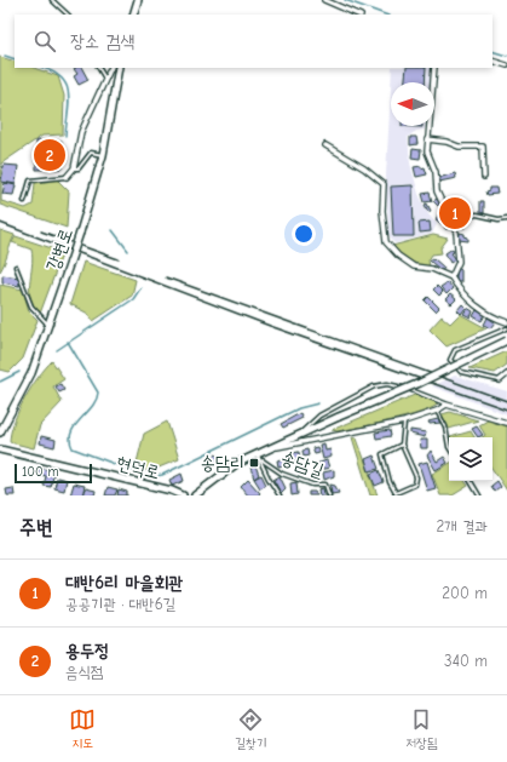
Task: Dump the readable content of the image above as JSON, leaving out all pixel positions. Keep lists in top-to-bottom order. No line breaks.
{"streets":{"street":["강변로","현덕로"],"lane":["송담길"]},"places":{"transit":["송담리"]},"scale_bar":"100 m","north":"left","page":{"search":"장소 검색","pins":["2","1"],"scale":"100 m","heading":["주변","2개 결과"],"list":[{"mark":"1","name":"대반6리 마을회관","note":"공공기관 · 대반6길","value":"200 m"},{"mark":"2","name":"용두정","note":"음식점","value":"340 m"}],"nav":["지도","길찾기","저장됨"]}}
